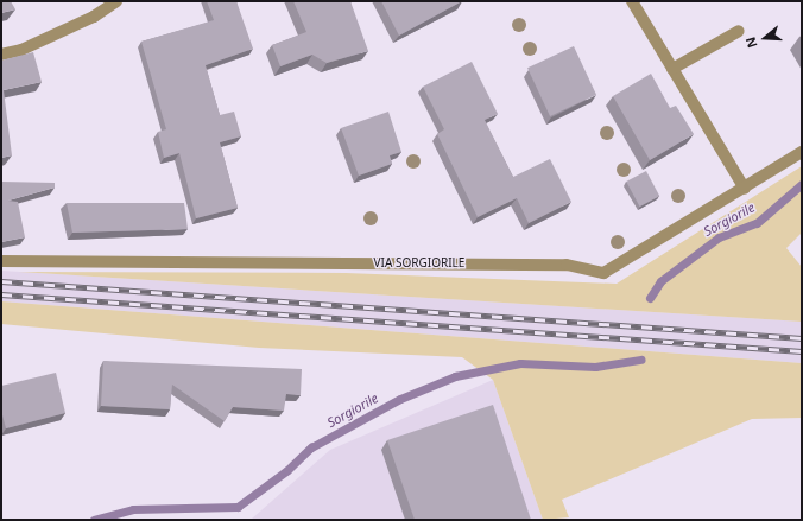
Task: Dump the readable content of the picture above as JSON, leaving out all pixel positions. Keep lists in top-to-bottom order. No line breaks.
{"streets":{"street":["VIA SORGIORILE"]},"water":["Sorgiorile"],"north":"left"}
